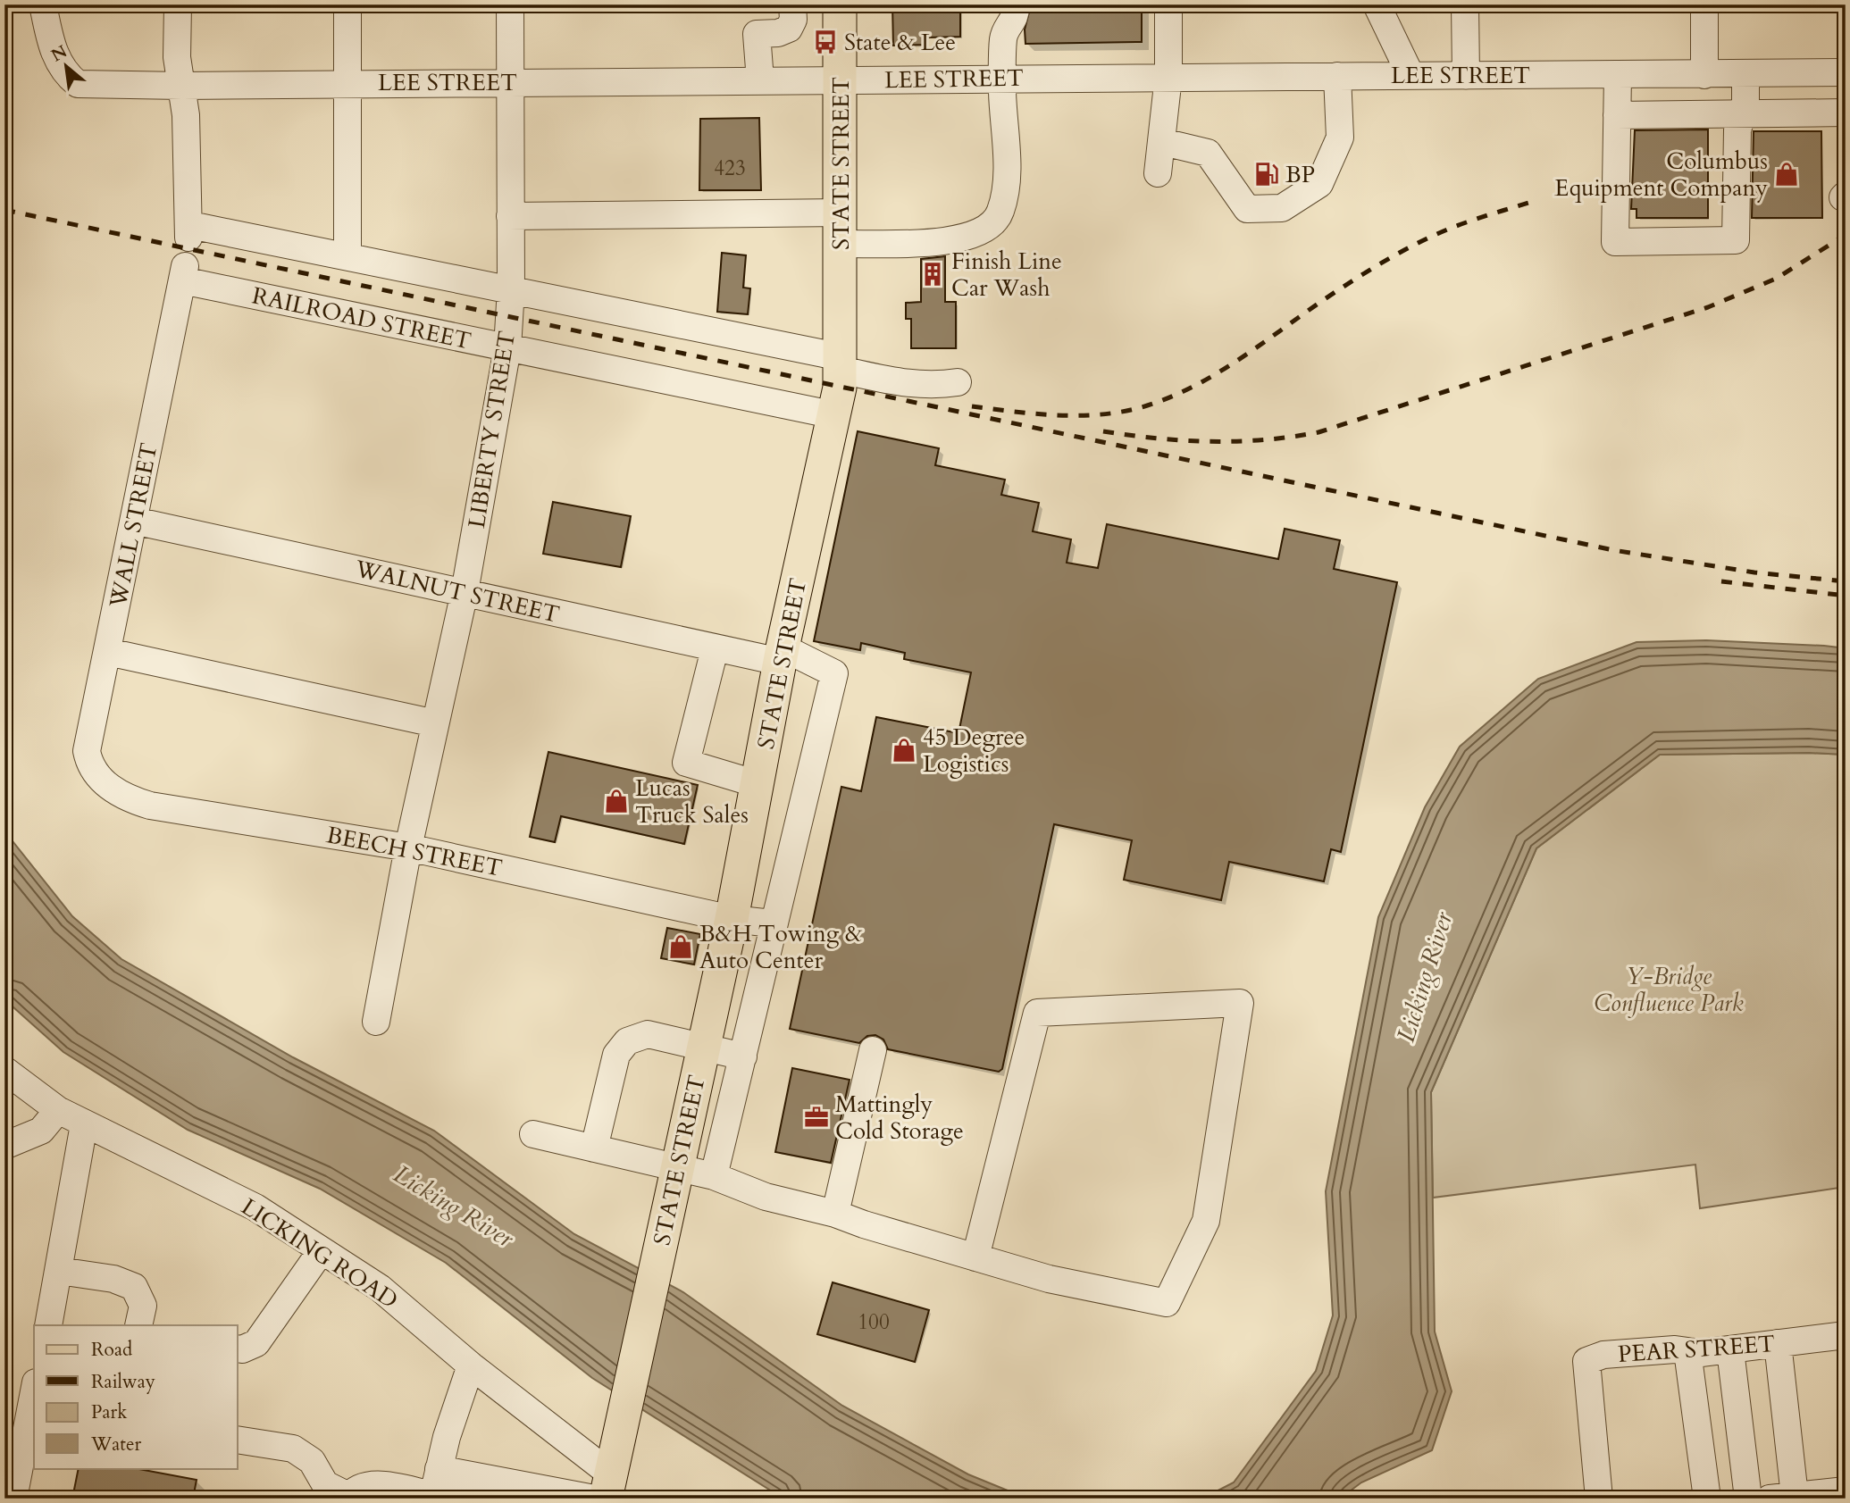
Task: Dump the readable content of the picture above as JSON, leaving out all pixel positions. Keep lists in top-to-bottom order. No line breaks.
{"streets":{"main road":["STATE STREET"],"street":["LEE STREET","RAILROAD STREET","LIBERTY STREET","WALL STREET","WALNUT STREET","BEECH STREET","LICKING ROAD","PEAR STREET"]},"crossings":[["LEE STREET","STATE STREET"],["LEE STREET","LIBERTY STREET"],["STATE STREET","RAILROAD STREET"],["STATE STREET","WALNUT STREET"],["STATE STREET","BEECH STREET"],["STATE STREET","LICKING ROAD"],["RAILROAD STREET","LIBERTY STREET"],["RAILROAD STREET","WALL STREET"],["LIBERTY STREET","WALNUT STREET"],["LIBERTY STREET","BEECH STREET"],["WALL STREET","WALNUT STREET"],["WALL STREET","BEECH STREET"],["WALNUT STREET","BEECH STREET"]],"water":["Licking River"],"parks":["Y-Bridge Confluence Park"],"places":{"bus stop":["State & Lee"],"fuel station":["BP"],"shop":["Columbus Equipment Company","45 Degree Logistics","Lucas Truck Sales","B&H Towing & Auto Center"],"building":["Finish Line Car Wash"],"office":["Mattingly Cold Storage"]},"house_numbers":["423","100"],"legend":["Road","Railway","Park","Water"],"north":"top left"}
